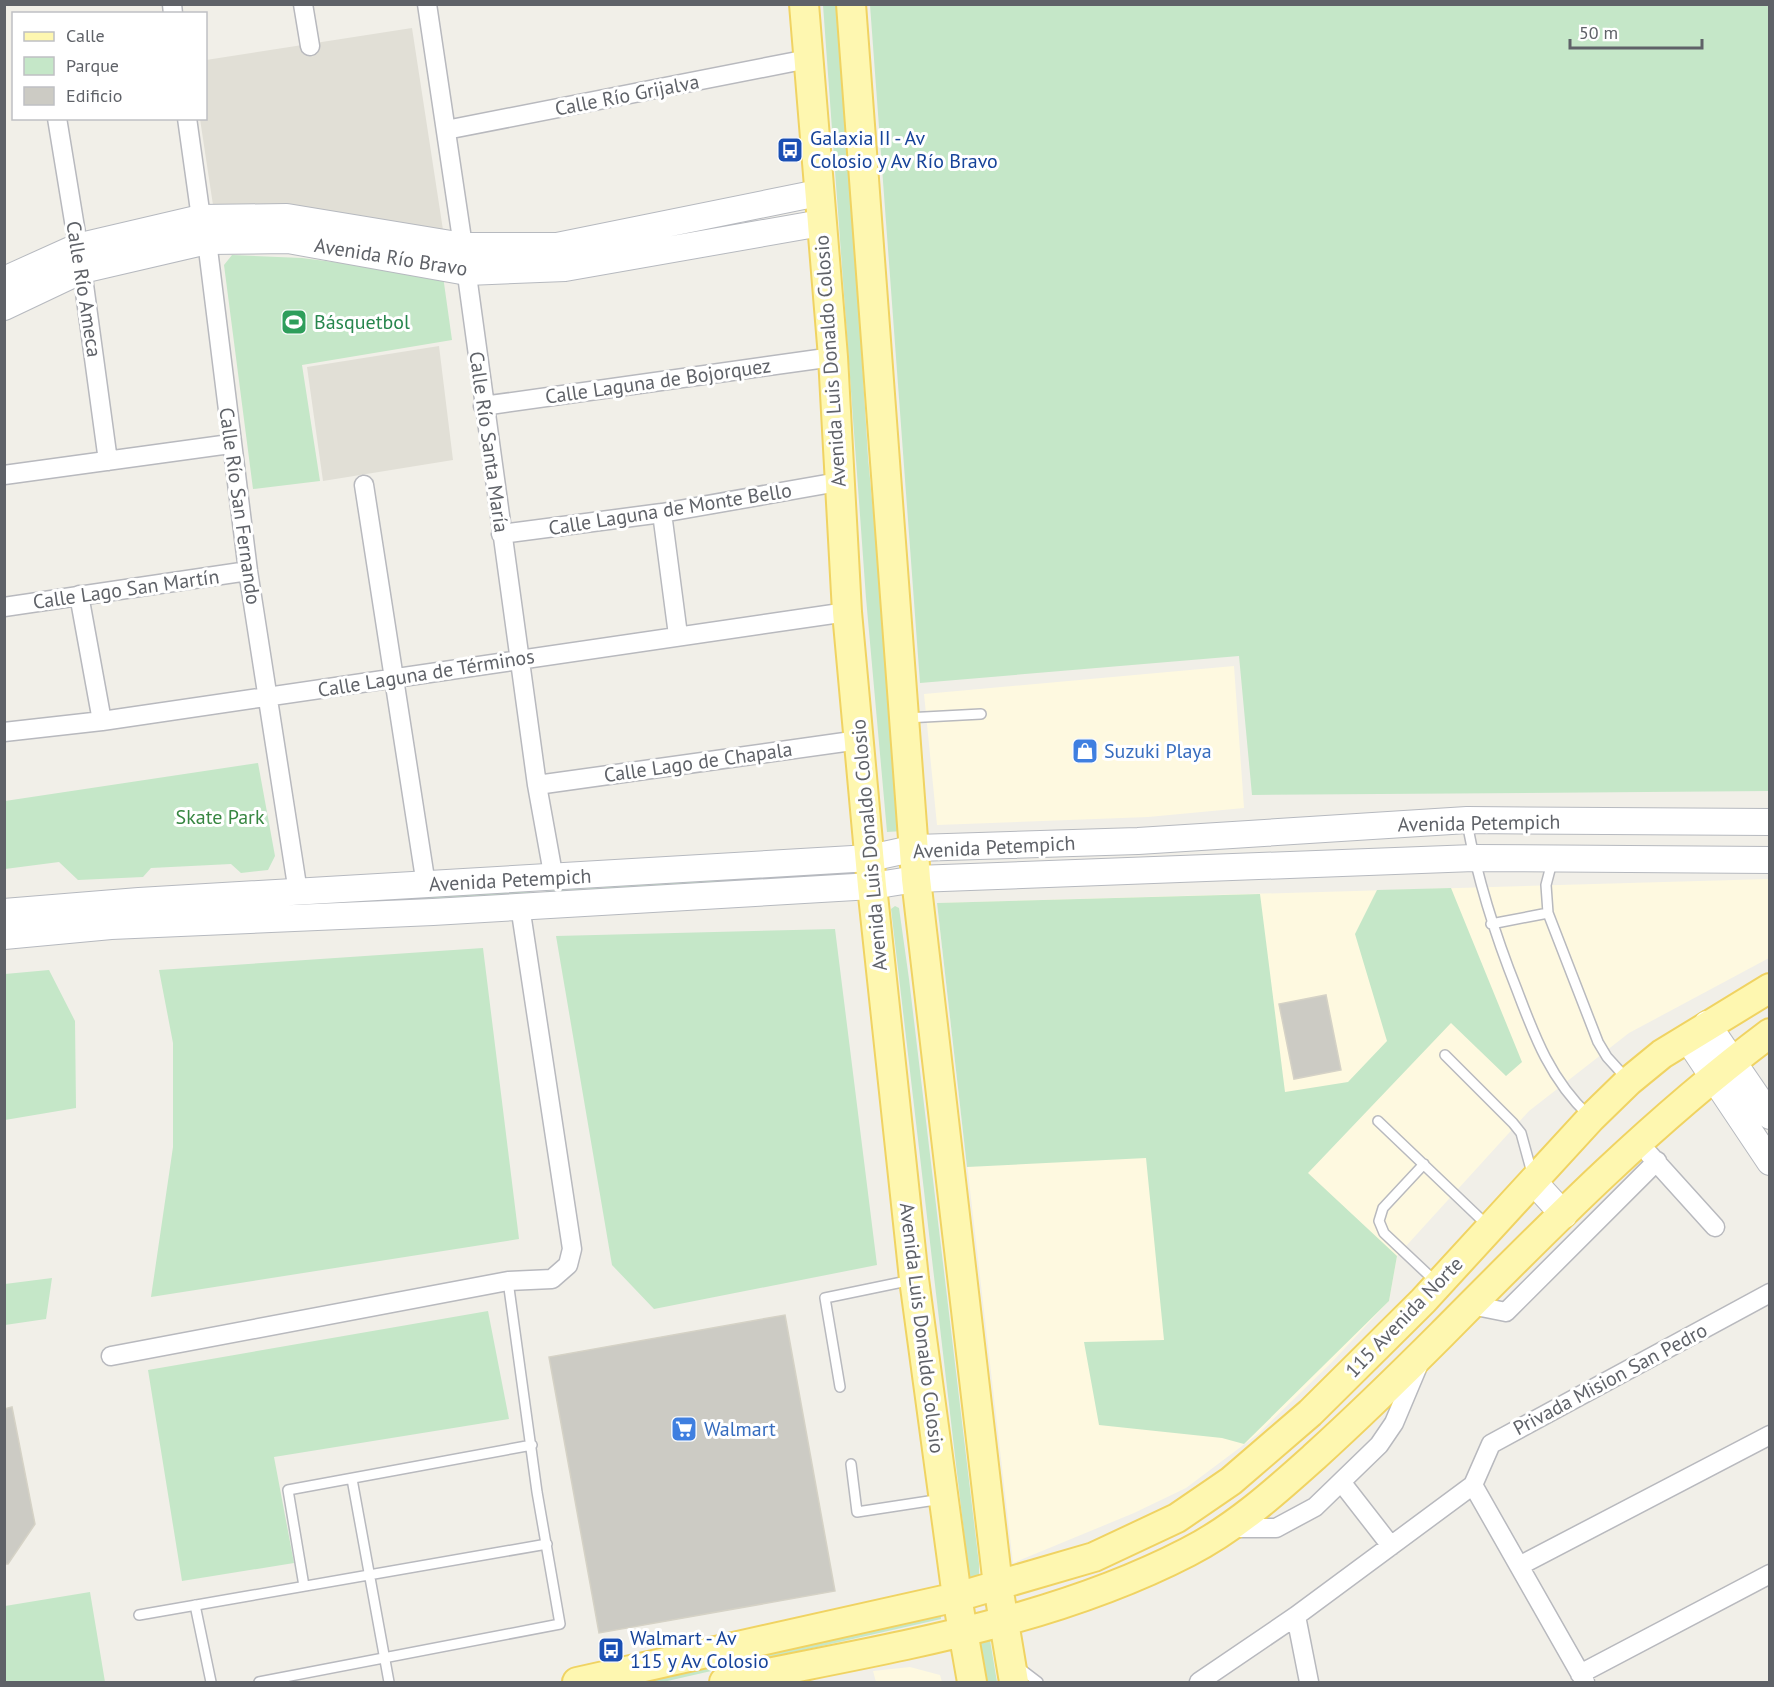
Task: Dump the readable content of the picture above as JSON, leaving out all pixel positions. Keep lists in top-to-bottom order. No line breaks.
{"streets":{"main road":["Avenida Río Bravo","Avenida Luis Donaldo Colosio","Avenida Petempich","115 Avenida Norte"],"street":["Calle Río Grijalva","Calle Río Ameca","Calle Laguna de Bojorquez","Calle Río Santa María","Calle Río San Fernando","Calle Laguna de Monte Bello","Calle Lago San Martín","Calle Laguna de Términos","Calle Lago de Chapala","Privada Mision San Pedro"]},"crossings":[["Calle Río Grijalva","Avenida Luis Donaldo Colosio"],["Calle Río Grijalva","Calle Río Santa María"],["Avenida Río Bravo","Calle Río Ameca"],["Avenida Río Bravo","Avenida Luis Donaldo Colosio"],["Avenida Río Bravo","Calle Río Santa María"],["Avenida Río Bravo","Calle Río San Fernando"],["Avenida Luis Donaldo Colosio","Calle Laguna de Bojorquez"],["Avenida Luis Donaldo Colosio","Calle Laguna de Monte Bello"],["Avenida Luis Donaldo Colosio","Calle Laguna de Términos"],["Avenida Luis Donaldo Colosio","Calle Lago de Chapala"],["Avenida Luis Donaldo Colosio","Avenida Petempich"],["Avenida Luis Donaldo Colosio","115 Avenida Norte"],["Calle Laguna de Bojorquez","Calle Río Santa María"],["Calle Río Santa María","Calle Laguna de Monte Bello"],["Calle Río Santa María","Calle Laguna de Términos"],["Calle Río Santa María","Calle Lago de Chapala"],["Calle Río Santa María","Avenida Petempich"],["Calle Río San Fernando","Calle Lago San Martín"],["Calle Río San Fernando","Calle Laguna de Términos"],["Calle Río San Fernando","Avenida Petempich"]],"parks":["Skate Park"],"places":{"bus stop":["Galaxia II - Av Colosio y Av Río Bravo","Walmart - Av 115 y Av Colosio"],"sports":["Básquetbol"],"shop":["Suzuki Playa"],"supermarket":["Walmart"]},"legend":["Calle","Parque","Edificio"],"scale_bar":"50 m"}
